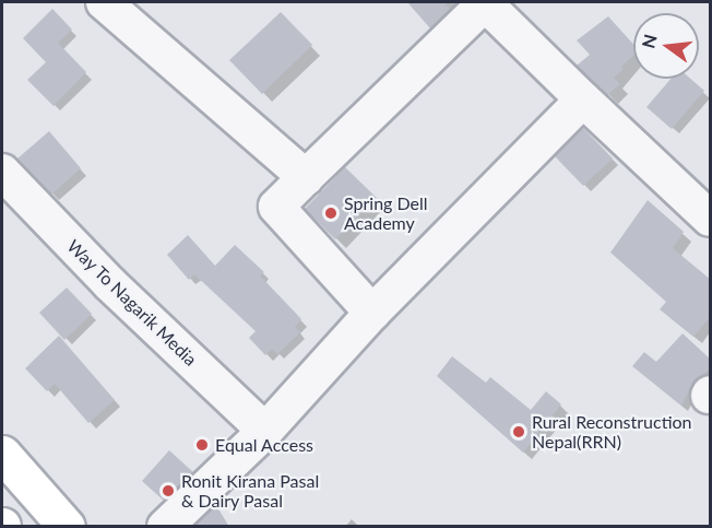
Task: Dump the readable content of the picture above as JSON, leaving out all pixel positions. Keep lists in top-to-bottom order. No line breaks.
{"streets":{"street":["Way To Nagarik Media"]},"places":["Spring Dell Academy","Rural Reconstruction Nepal(RRN)","Equal Access","Ronit Kirana Pasal & Dairy Pasal"],"north":"left"}
